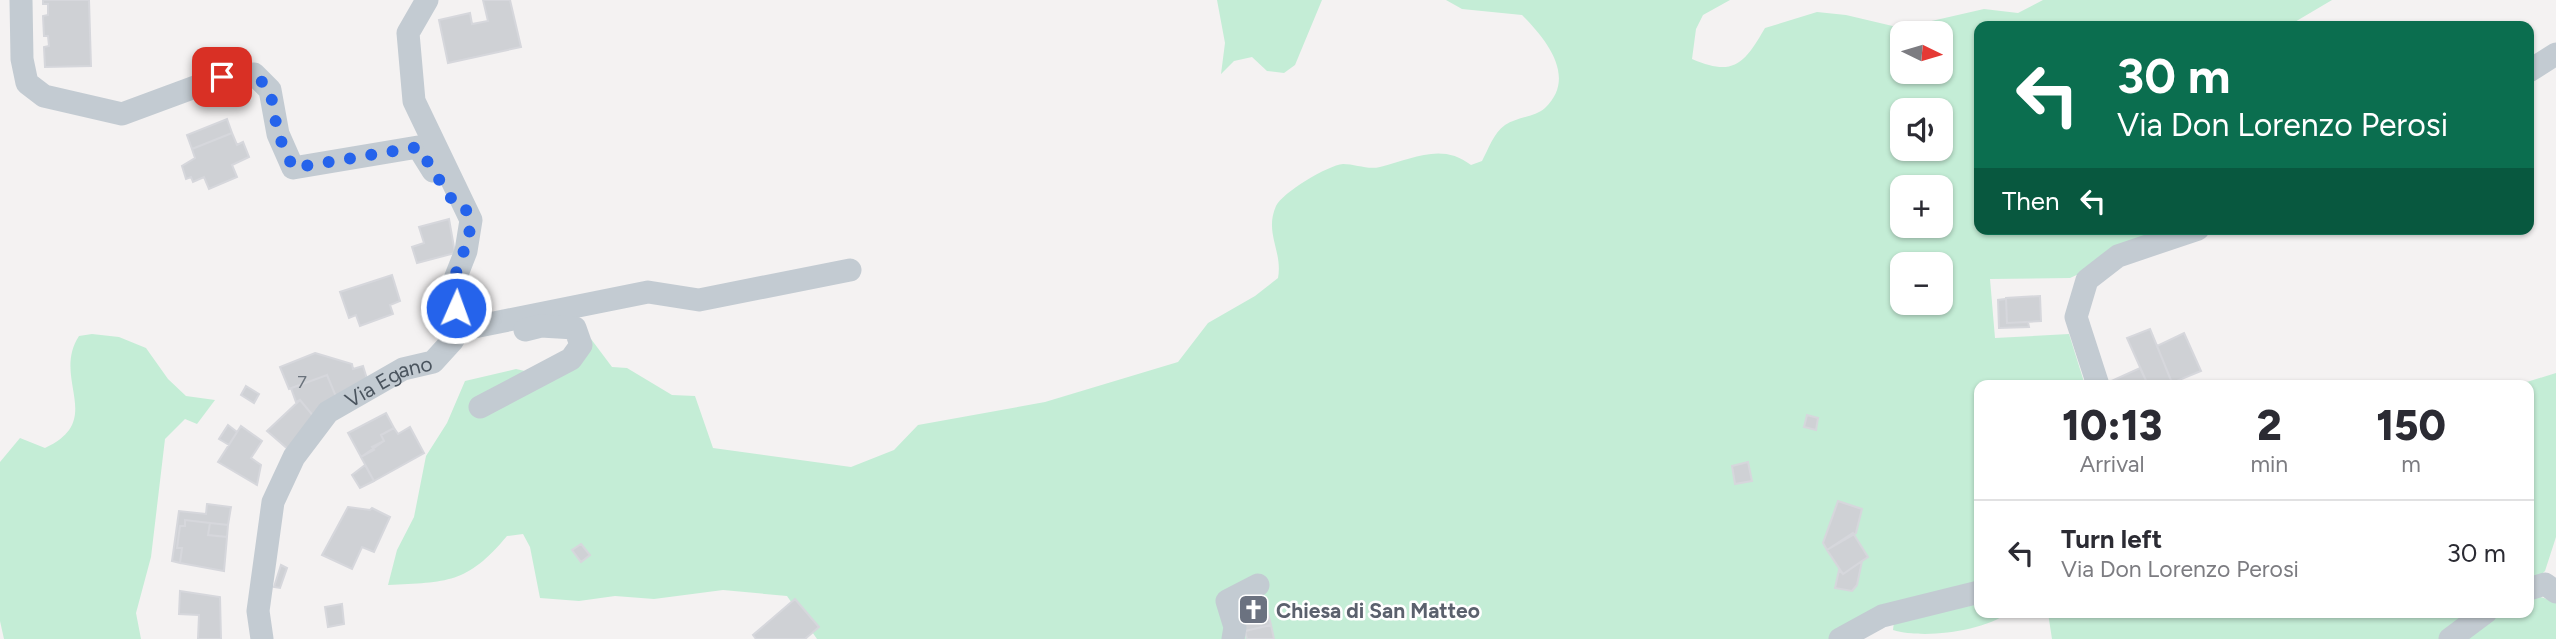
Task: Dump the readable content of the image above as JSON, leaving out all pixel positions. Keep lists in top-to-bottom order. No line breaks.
{"streets":{"street":["Via Egano"]},"places":{"church":["Chiesa di San Matteo"]},"house_numbers":["7"],"north":"right","page":{"map_buttons":["+","−"],"turn":["30 m","Via Don Lorenzo Perosi"],"then":"Then","eta":["10:13","Arrival","2","min","150","m"],"list":[{"name":"Turn left","note":"Via Don Lorenzo Perosi","value":"30 m"}]}}
